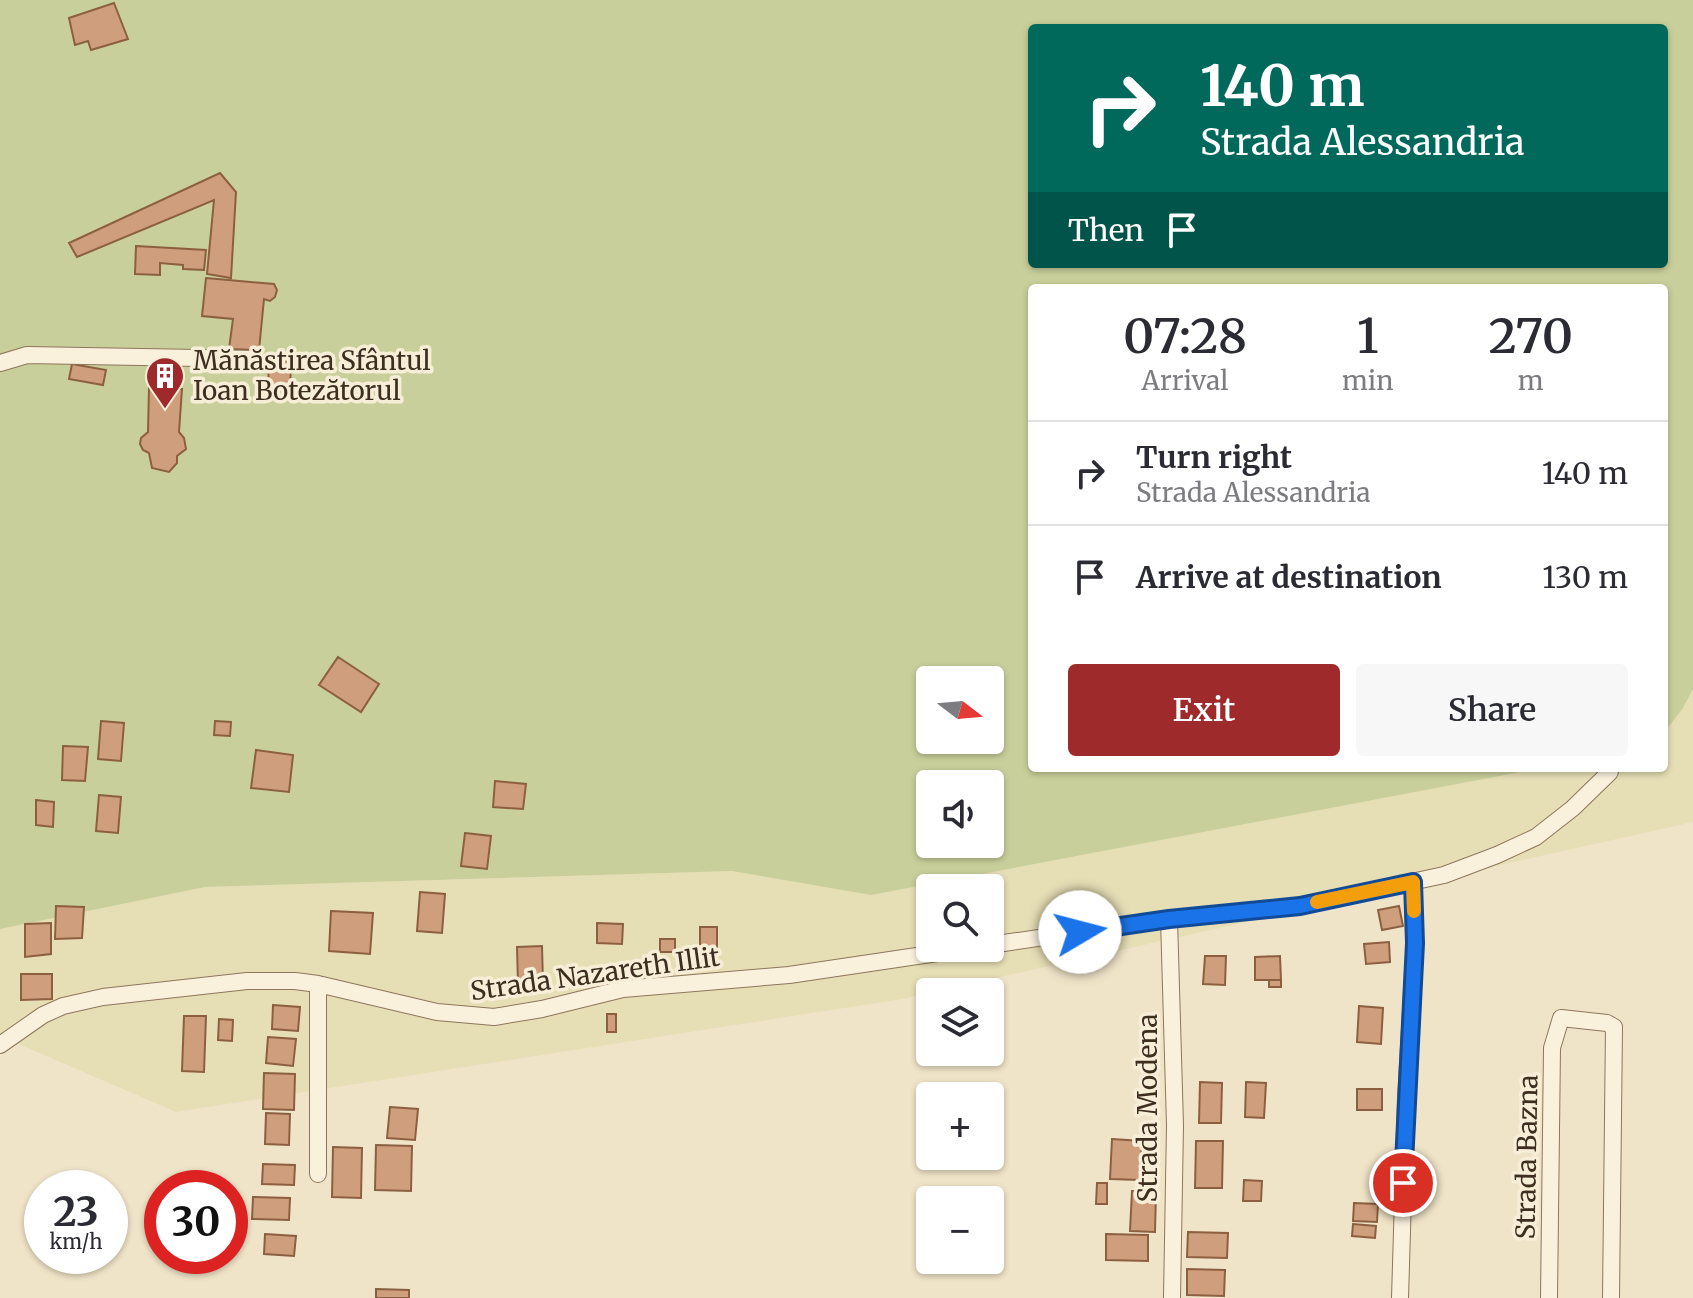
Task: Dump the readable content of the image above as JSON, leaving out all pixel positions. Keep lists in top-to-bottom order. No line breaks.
{"streets":{"street":["Strada Nazareth Illit","Strada Modena","Strada Bazna"]},"places":{"building":["Mănăstirea Sfântul Ioan Botezătorul"]},"north":"right","page":{"turn":["140 m","Strada Alessandria"],"then":"Then","eta":["07:28","Arrival","1","min","270","m"],"list":[{"name":"Turn right","note":"Strada Alessandria","value":"140 m"},{"name":"Arrive at destination","value":"130 m"}],"buttons":["Exit","Share"],"map_buttons":["+","−"],"speed":"23 km/h","limit":"30"}}
